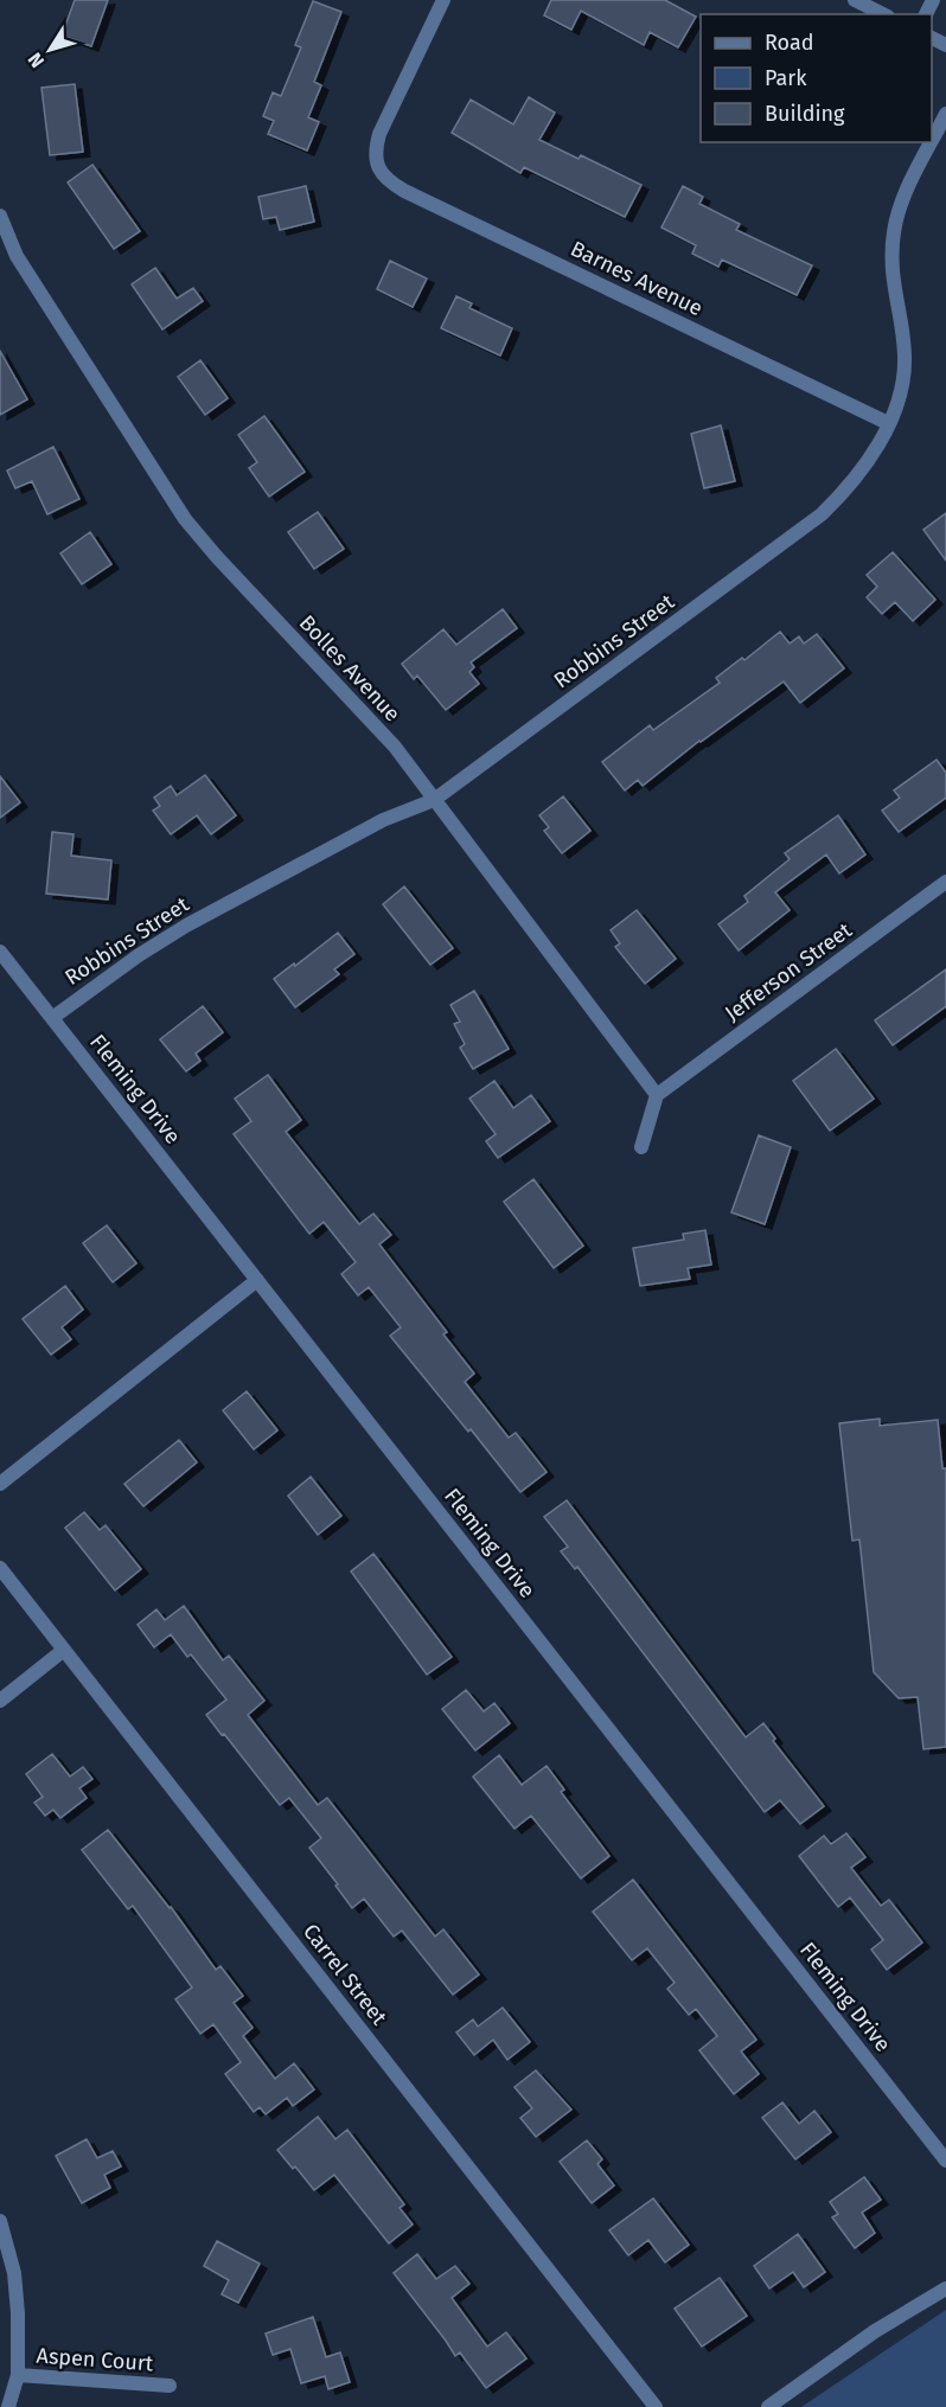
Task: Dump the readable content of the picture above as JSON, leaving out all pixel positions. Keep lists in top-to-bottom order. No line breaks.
{"streets":{"street":["Barnes Avenue","Robbins Street","Bolles Avenue","Jefferson Street","Fleming Drive","Carrel Street","Aspen Court"]},"crossings":[["Barnes Avenue","Robbins Street"],["Robbins Street","Bolles Avenue"],["Robbins Street","Fleming Drive"],["Bolles Avenue","Jefferson Street"]],"legend":["Road","Park","Building"],"north":"bottom left"}
